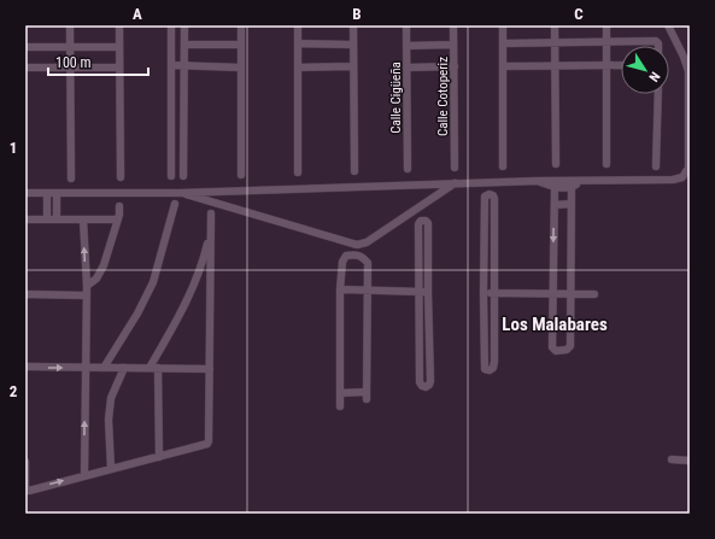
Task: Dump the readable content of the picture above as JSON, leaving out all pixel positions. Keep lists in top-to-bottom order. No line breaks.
{"streets":{"street":["Calle Cotoperiz","Calle Cigüeña"]},"districts":["Los Malabares"],"scale_bar":"100 m","north":"bottom right","grid":{"columns":["A","B","C"],"rows":["1","2"]}}
